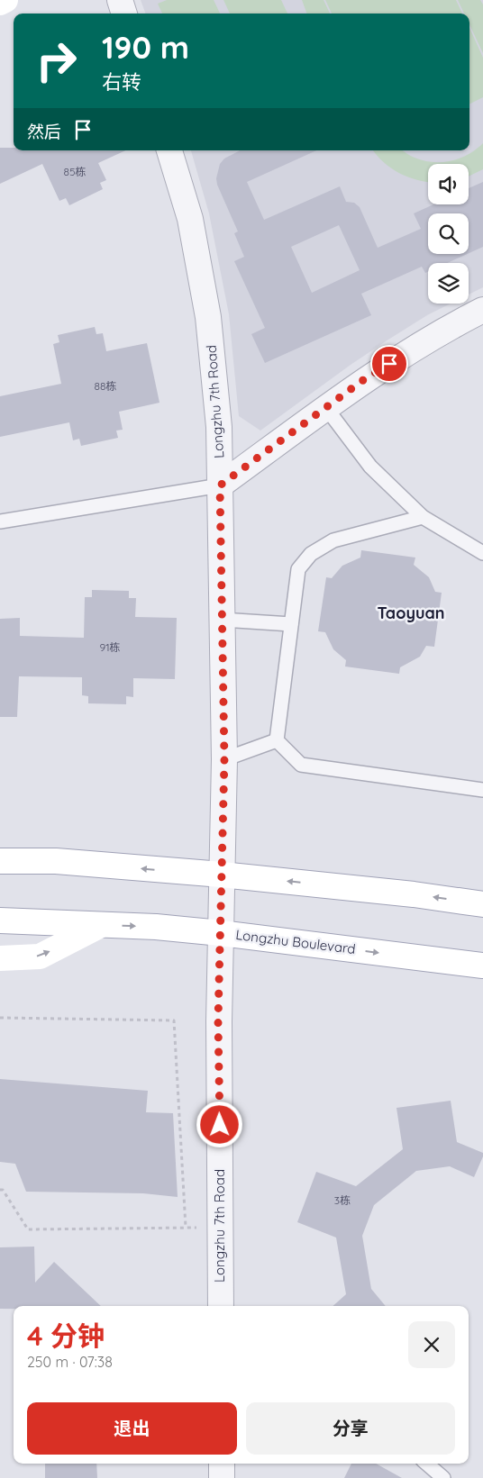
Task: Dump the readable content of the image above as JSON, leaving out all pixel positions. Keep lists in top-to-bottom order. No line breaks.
{"streets":{"main road":["Longzhu Boulevard"],"street":["Longzhu 7th Road"]},"crossings":[["Longzhu 7th Road","Longzhu Boulevard"]],"districts":["Taoyuan"],"house_numbers":["85栋","88栋","91栋","3栋"],"page":{"turn":["190 m","右转"],"then":"然后","heading":["4 分钟","250 m · 07:38"],"buttons":["退出","分享"]}}
